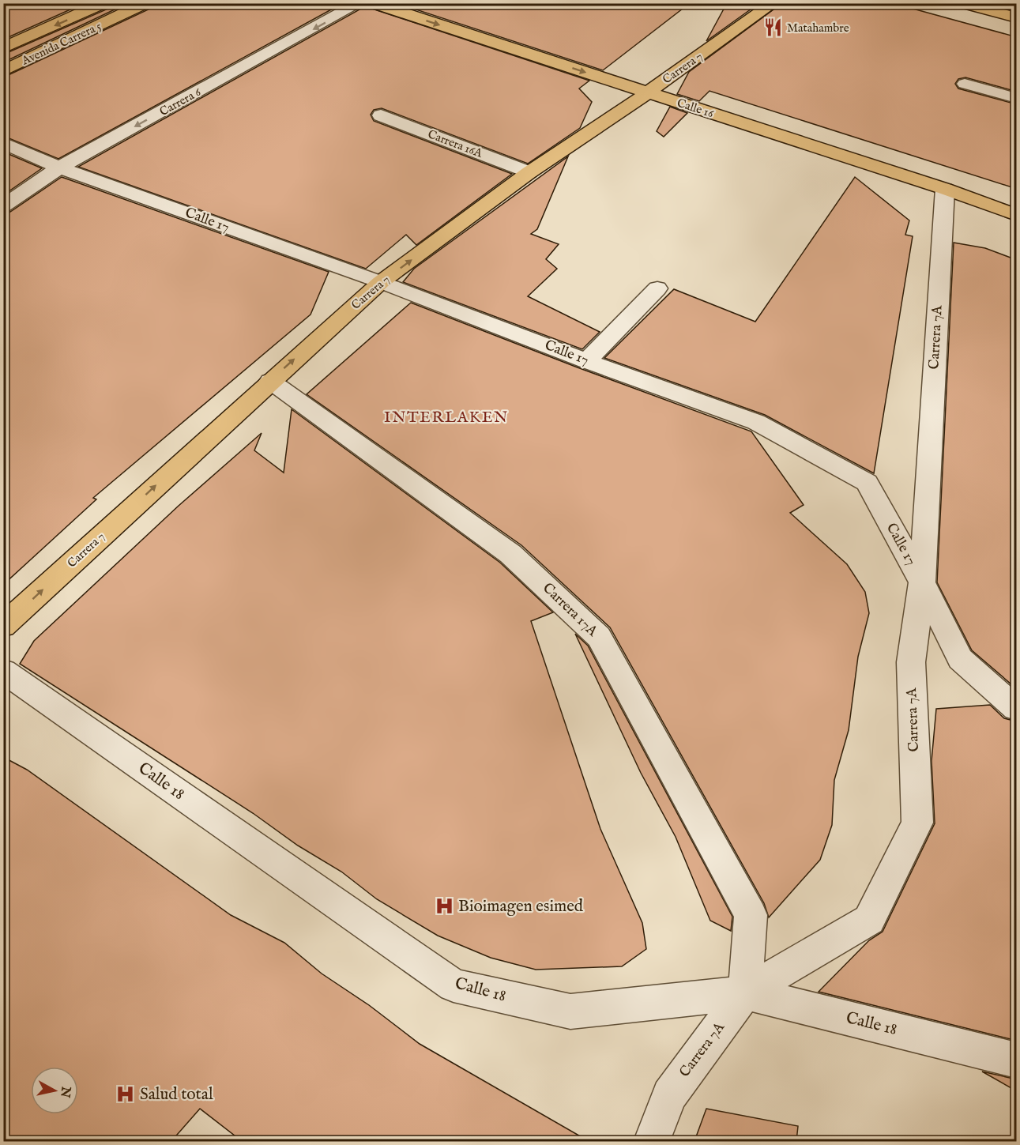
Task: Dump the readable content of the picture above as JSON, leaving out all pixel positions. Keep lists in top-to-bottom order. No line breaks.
{"streets":{"main road":["Avenida Carrera 5","Carrera 7","Calle 16"],"street":["Carrera 6","Carrera 16A","Calle 17","Carrera 7A","Carrera 17A","Calle 18"]},"crossings":[["Carrera 7","Calle 16"],["Carrera 7","Carrera 16A"],["Carrera 7","Calle 17"],["Carrera 7","Carrera 17A"],["Carrera 6","Calle 17"],["Calle 16","Carrera 7A"],["Calle 17","Carrera 7A"],["Carrera 7A","Carrera 17A"],["Carrera 7A","Calle 18"],["Carrera 17A","Calle 18"]],"one_way":["Carrera 7","Carrera 6","Calle 16"],"districts":["INTERLAKEN"],"places":{"restaurant":["Matahambre"],"hospital":["Bioimagen esimed","Salud total"]},"north":"right"}
